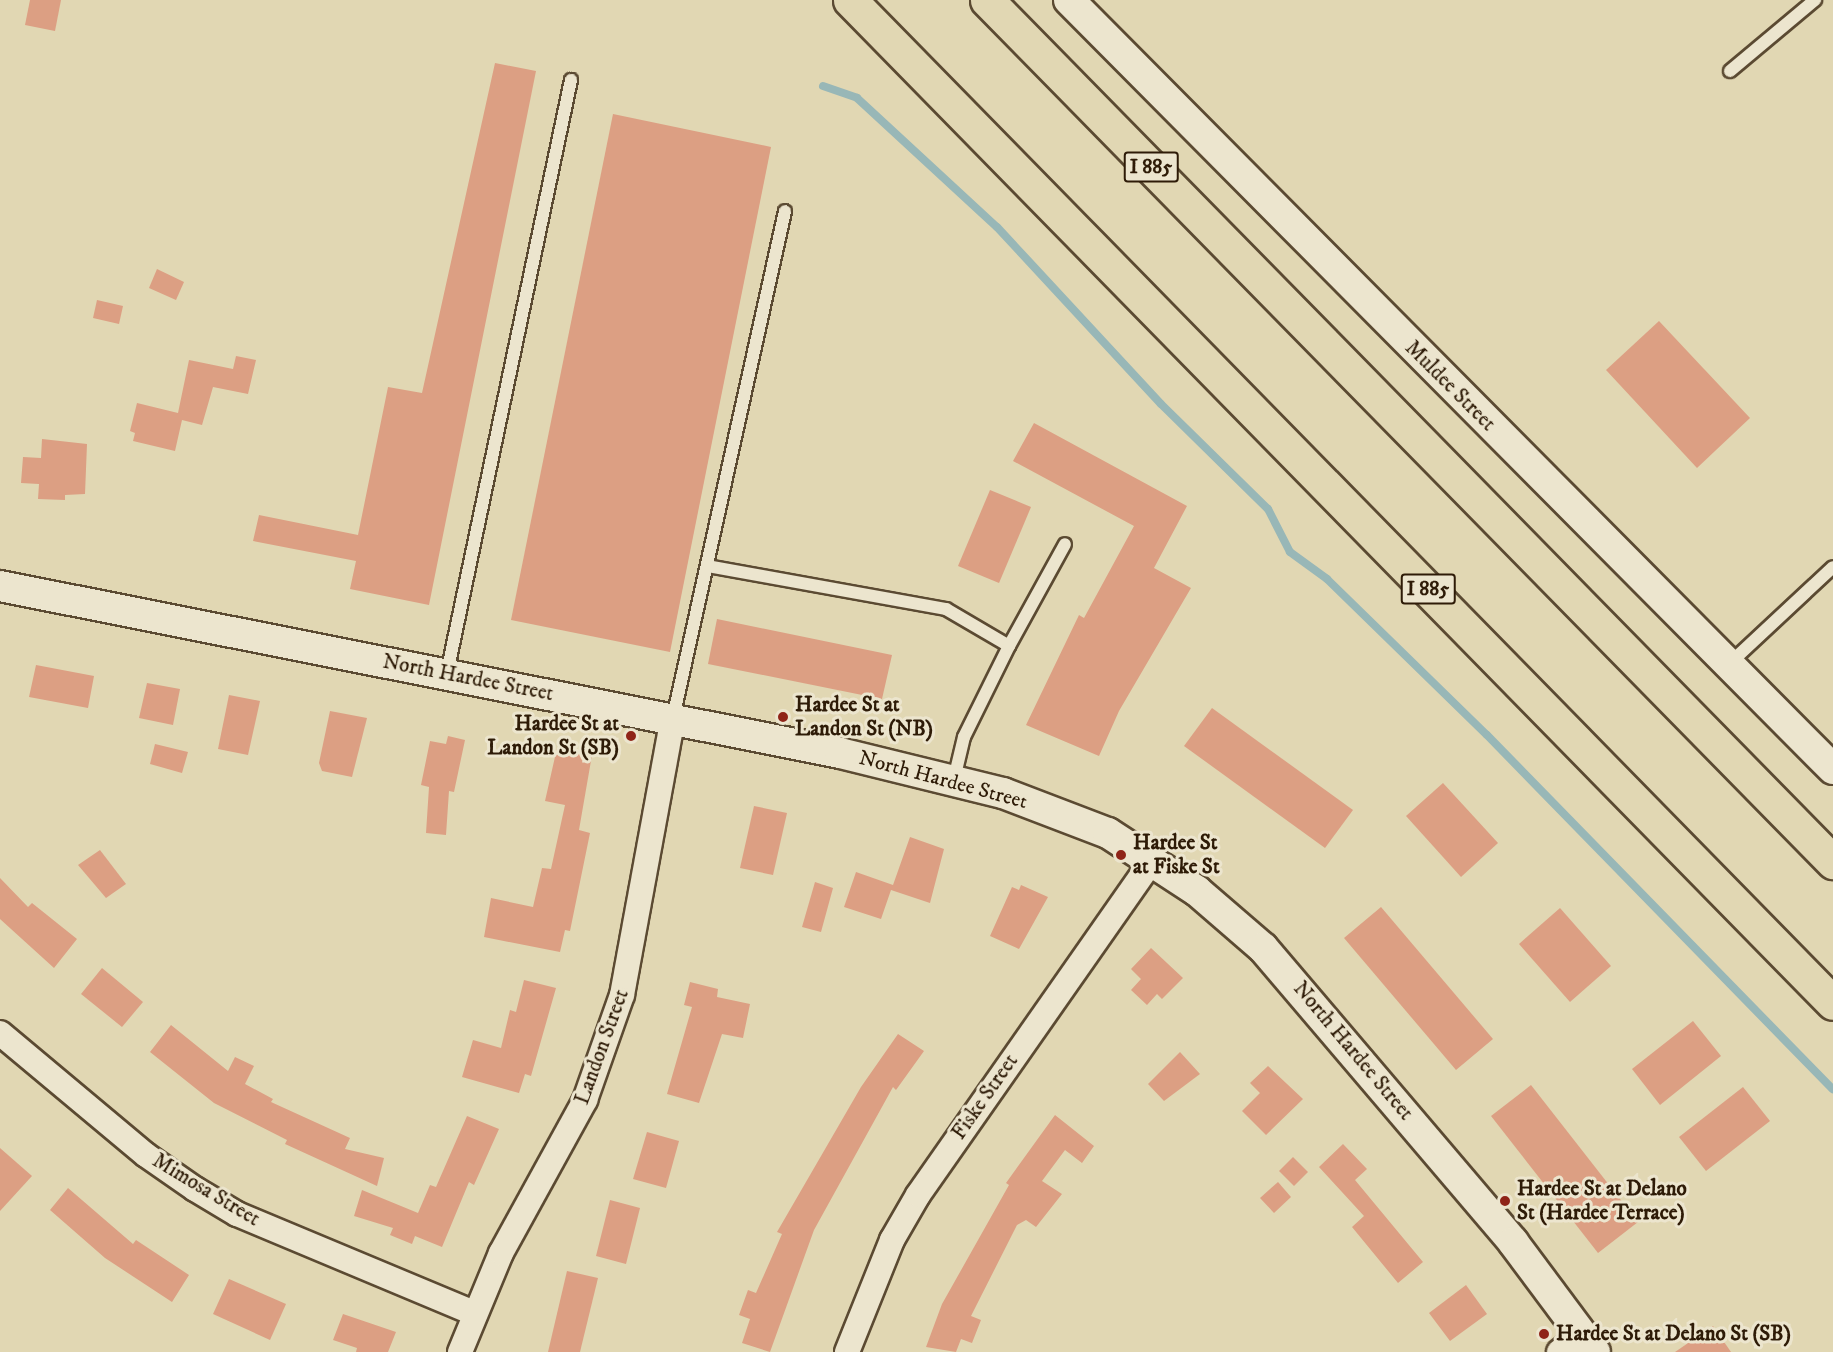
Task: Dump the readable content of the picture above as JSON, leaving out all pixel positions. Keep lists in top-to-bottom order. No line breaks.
{"streets":{"highway":["I 885"],"street":["Muldee Street","North Hardee Street","Landon Street","Fiske Street","Mimosa Street"]},"crossings":[["North Hardee Street","Landon Street"],["North Hardee Street","Fiske Street"],["Landon Street","Mimosa Street"]],"places":["Hardee St at Landon St (NB)","Hardee St at Landon St (SB)","Hardee St at Fiske St","Hardee St at Delano St (Hardee Terrace)","Hardee St at Delano St (SB)"]}
